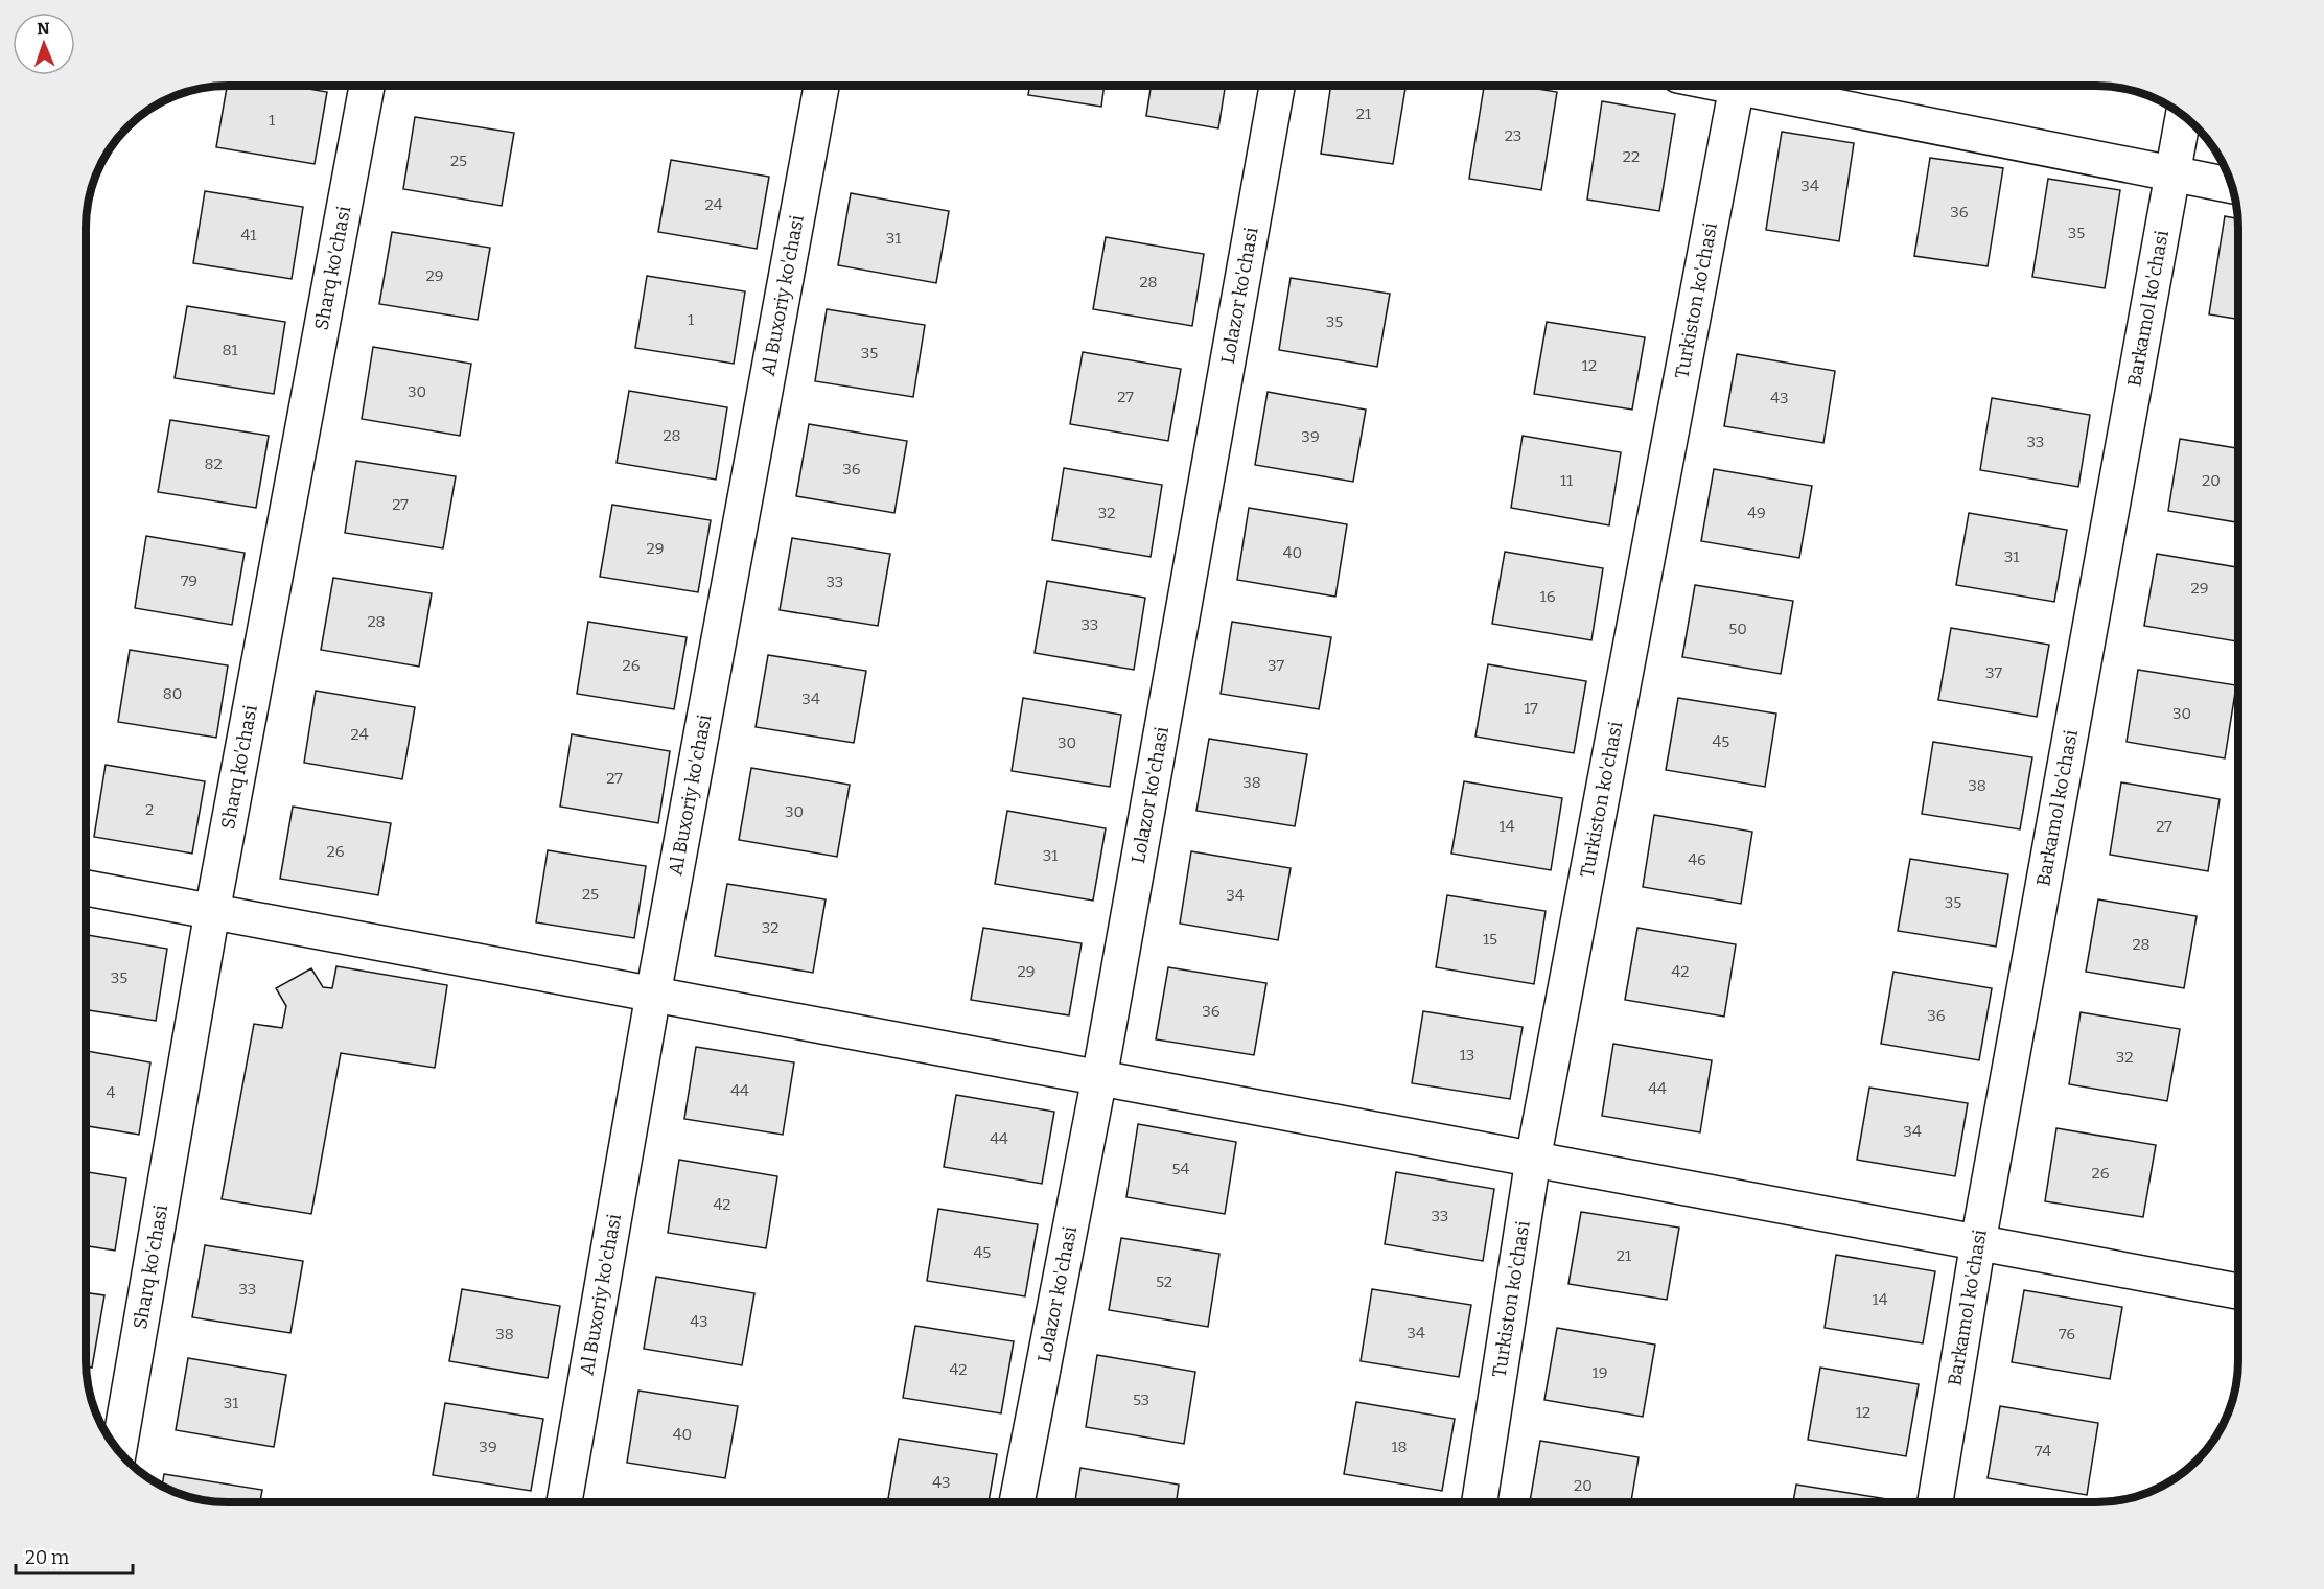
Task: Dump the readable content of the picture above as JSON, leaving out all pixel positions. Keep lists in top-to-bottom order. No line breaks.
{"streets":{"street":["Sharq ko'chasi","Al Buxoriy ko'chasi","Lolazor ko'chasi","Turkiston ko'chasi","Barkamol ko'chasi"]},"house_numbers":["21","1","23","22","25","34","24","36","35","41","31","29","28","1","35","81","35","12","30","27","43","28","39","33","82","36","11","20","27","32","49","29","40","31","79","33","29","16","28","33","50","26","37","37","80","34","17","30","24","45","30","27","38","38","2","30","14","27","26","31","46","25","34","35","32","15","28","29","42","35","36","36","13","32","44","44","4","34","44","54","26","42","33","45","21","52","33","14","43","34","38","76","42","19","53","31","12","40","39","18","74","43","20"],"scale_bar":"20 m","north":"top"}
